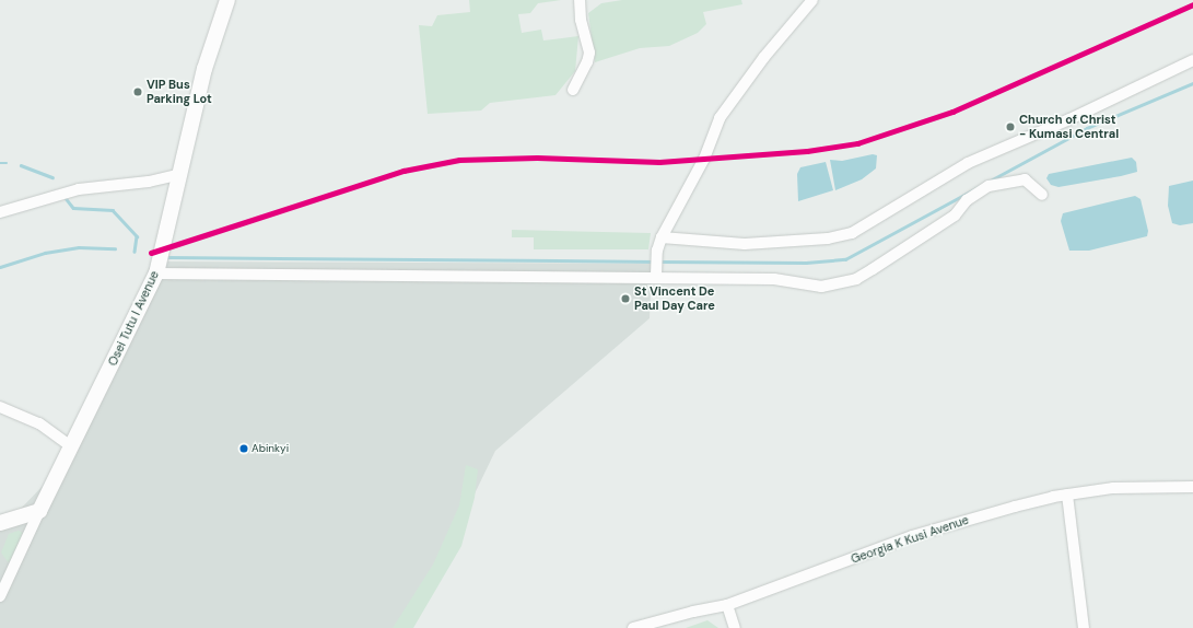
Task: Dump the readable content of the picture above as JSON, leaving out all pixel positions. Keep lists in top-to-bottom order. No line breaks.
{"streets":{"street":["Osei Tutu I Avenue","Georgia K Kusi Avenue"]},"places":["VIP Bus Parking Lot","Church of Christ - Kumasi Central","St Vincent De Paul Day Care","Abinkyi"]}
